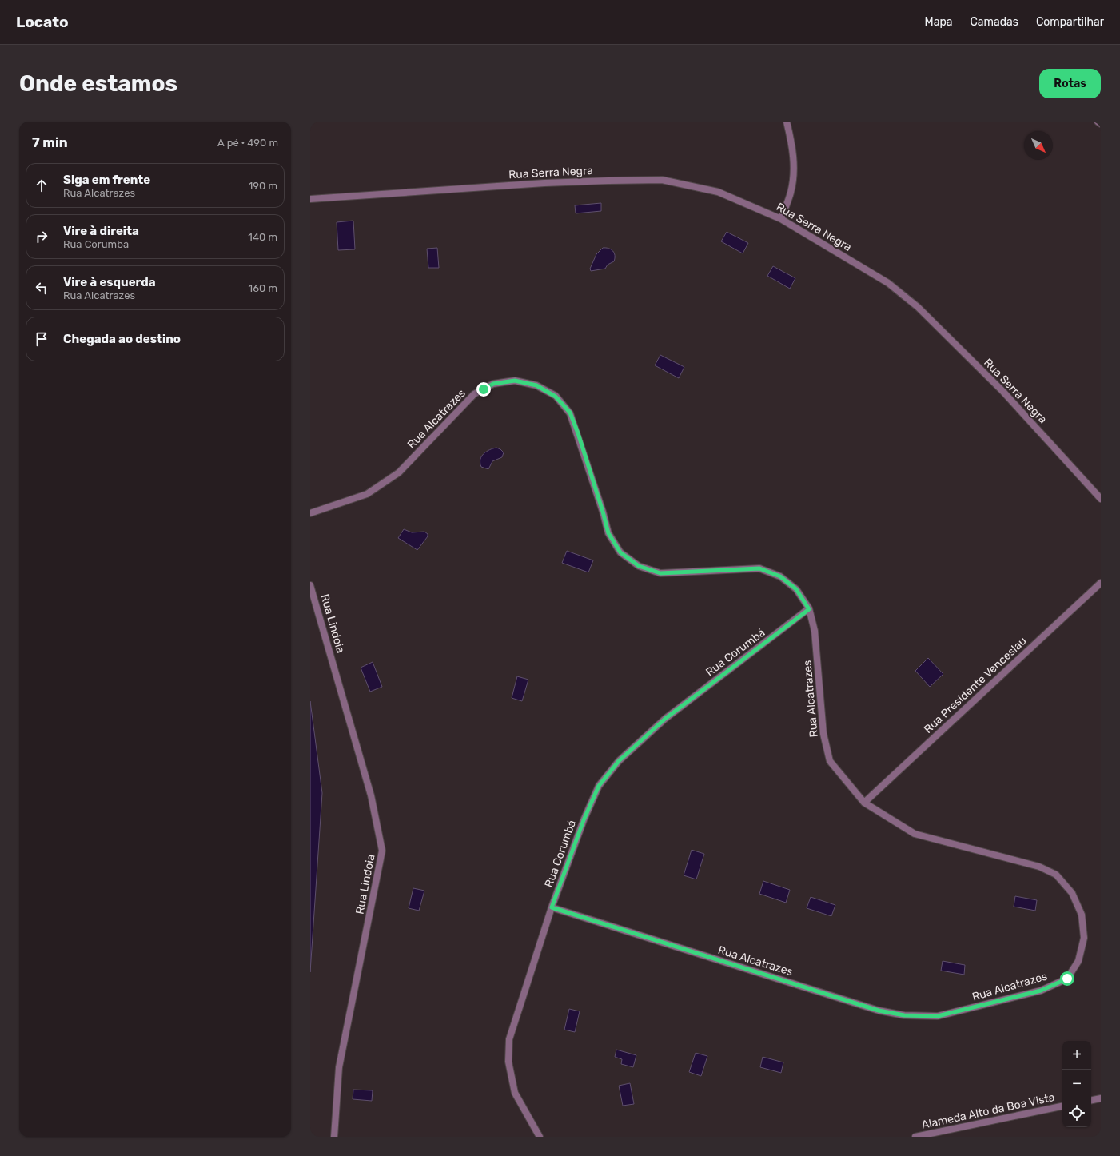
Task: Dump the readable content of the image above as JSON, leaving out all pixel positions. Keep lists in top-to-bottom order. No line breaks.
{"streets":{"street":["Rua Serra Negra","Rua Alcatrazes","Rua Lindoia","Rua Corumbá","Rua Presidente Venceslau","Alameda Alto da Boa Vista"]},"crossings":[["Rua Alcatrazes","Rua Corumbá"],["Rua Alcatrazes","Rua Presidente Venceslau"]],"north":"bottom right","page":{"header":"Locato","nav":["Mapa","Camadas","Compartilhar"],"buttons":"Rotas","title":"Onde estamos","heading":["7 min","A pé · 490 m"],"list":[["Siga em frente","Rua Alcatrazes","190 m"],["Vire à direita","Rua Corumbá","140 m"],["Vire à esquerda","Rua Alcatrazes","160 m"],"Chegada ao destino"],"map_buttons":["+","−"]}}
